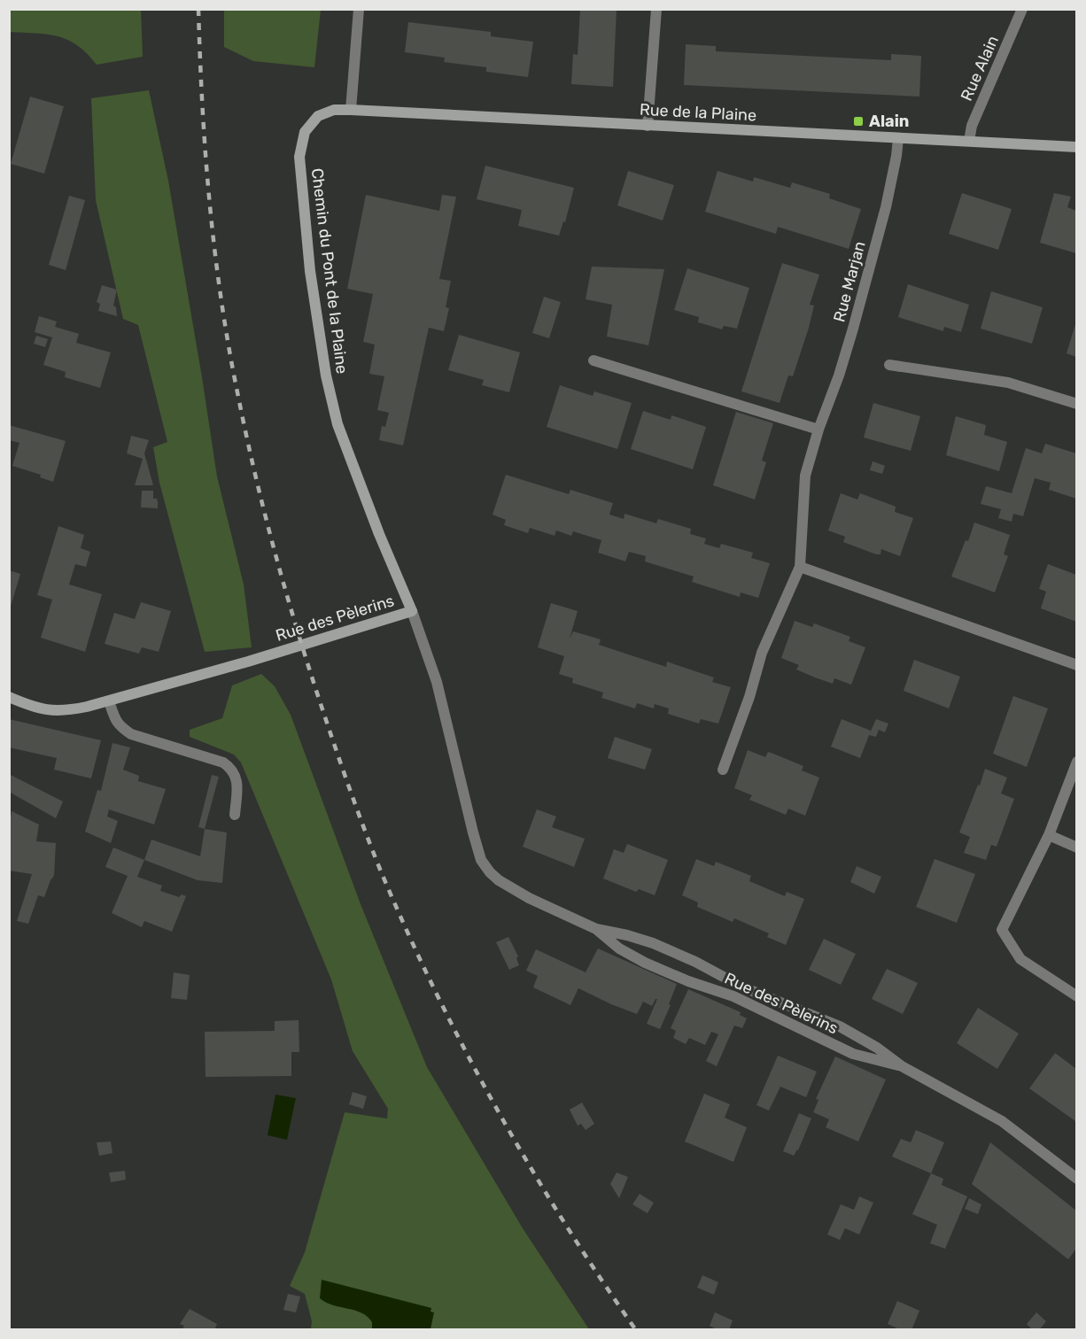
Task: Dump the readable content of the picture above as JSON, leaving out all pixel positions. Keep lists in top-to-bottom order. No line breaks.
{"streets":{"street":["Rue Alain","Rue de la Plaine","Chemin du Pont de la Plaine","Rue Marjan","Rue des Pèlerins"]},"crossings":[["Rue Alain","Rue de la Plaine"],["Rue de la Plaine","Chemin du Pont de la Plaine"],["Rue de la Plaine","Rue Marjan"],["Chemin du Pont de la Plaine","Rue des Pèlerins"]],"places":{"transit":["Alain"]}}
